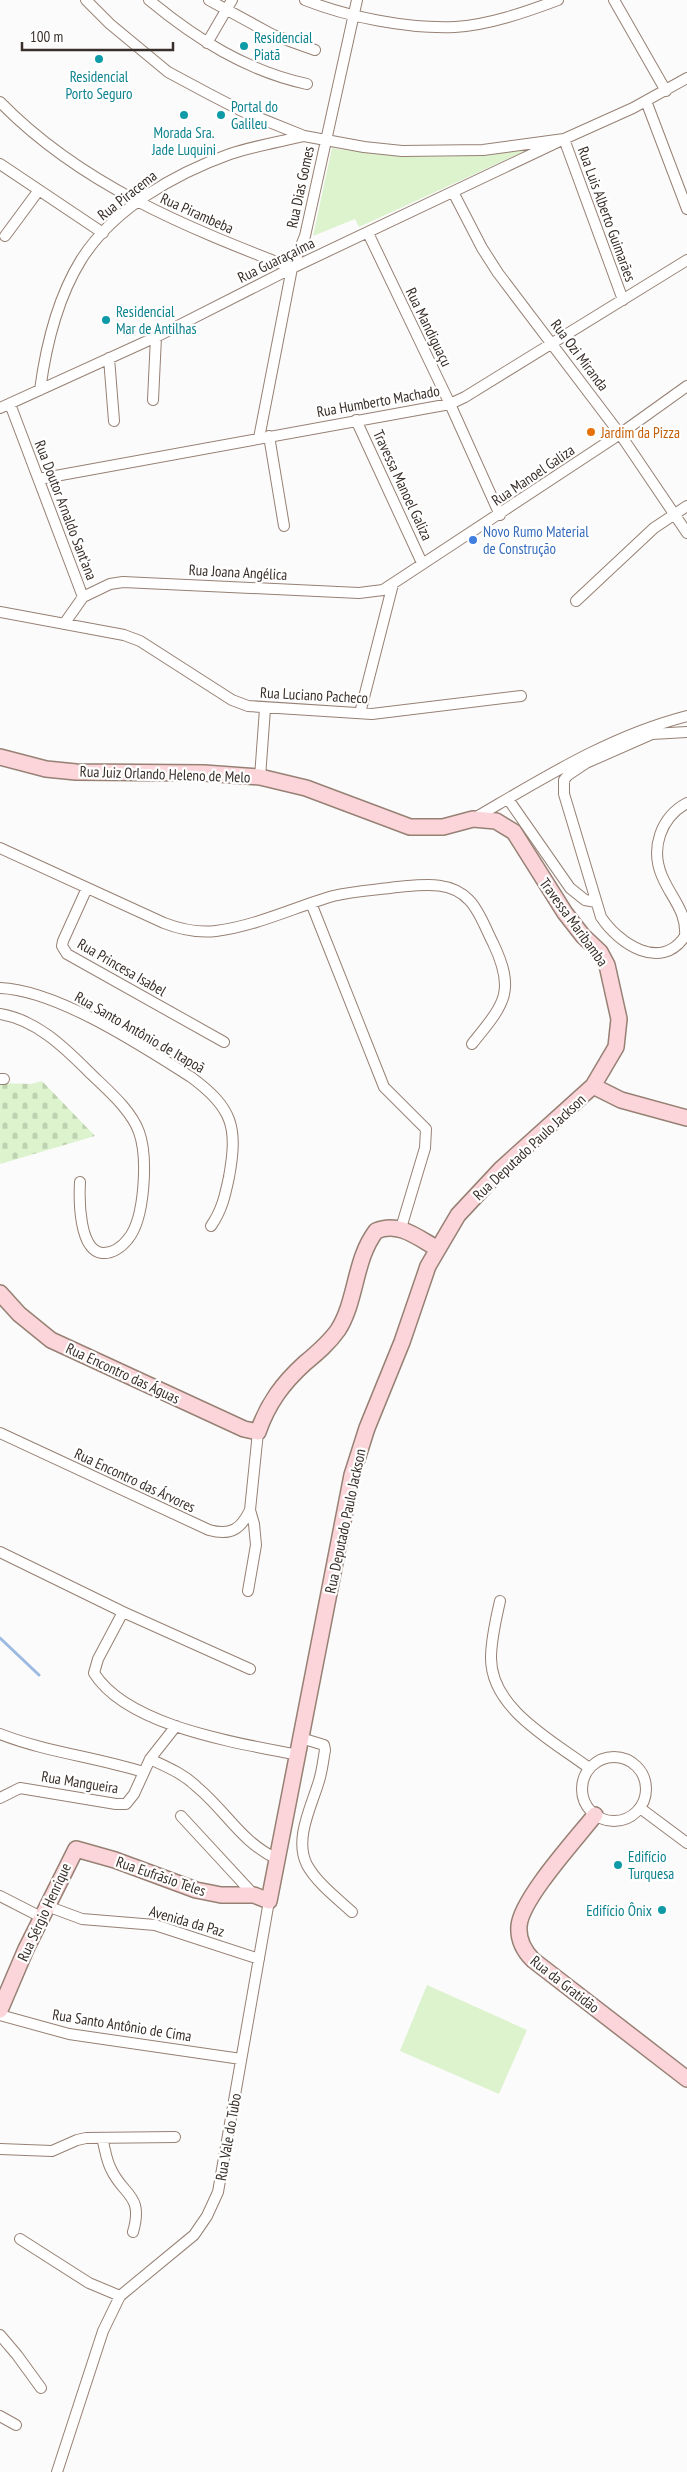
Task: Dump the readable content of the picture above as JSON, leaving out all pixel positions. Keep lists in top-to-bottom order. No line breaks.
{"streets":{"main road":["Rua Juiz Orlando Heleno de Melo","Travessa Maribamba","Rua Deputado Paulo Jackson","Rua Encontro das Águas","Rua Eufrãsio Teles","Rua Sérgio Henrique","Rua da Gratidão","Rua Vale do Tubo"],"street":["Rua Dias Gomes","Rua Piracema","Rua Pirambeba","Rua Luis Alberto Guimarães","Rua Guaraçaíma","Rua Mandiguaçu","Rua Ozi Miranda","Rua Humberto Machado","Rua Manoel Galiza","Travessa Manoel Galiza","Rua Doutor Arnaldo Sant'ana","Rua Joana Angélica","Rua Luciano Pacheco","Rua Princesa Isabel","Rua Santo Antônio de Itapoã","Rua Encontro das Árvores","Rua Mangueira","Avenida da Paz","Rua Santo Antônio de Cima"]},"crossings":[["Rua Dias Gomes","Rua Pirambeba"],["Rua Dias Gomes","Rua Guaraçaíma"],["Rua Dias Gomes","Rua Humberto Machado"],["Rua Piracema","Rua Pirambeba"],["Rua Piracema","Rua Guaraçaíma"],["Rua Pirambeba","Rua Guaraçaíma"],["Rua Luis Alberto Guimarães","Rua Guaraçaíma"],["Rua Luis Alberto Guimarães","Rua Humberto Machado"],["Rua Guaraçaíma","Rua Mandiguaçu"],["Rua Guaraçaíma","Rua Ozi Miranda"],["Rua Guaraçaíma","Rua Doutor Arnaldo Sant'ana"],["Rua Mandiguaçu","Rua Humberto Machado"],["Rua Mandiguaçu","Rua Manoel Galiza"],["Rua Ozi Miranda","Rua Humberto Machado"],["Rua Ozi Miranda","Rua Manoel Galiza"],["Rua Humberto Machado","Travessa Manoel Galiza"],["Rua Humberto Machado","Rua Doutor Arnaldo Sant'ana"],["Rua Manoel Galiza","Travessa Manoel Galiza"],["Rua Manoel Galiza","Rua Joana Angélica"],["Rua Doutor Arnaldo Sant'ana","Rua Joana Angélica"],["Rua Doutor Arnaldo Sant'ana","Rua Luciano Pacheco"],["Rua Juiz Orlando Heleno de Melo","Travessa Maribamba"],["Travessa Maribamba","Rua Deputado Paulo Jackson"],["Rua Deputado Paulo Jackson","Rua Vale do Tubo"],["Rua Eufrãsio Teles","Rua Sérgio Henrique"],["Rua Eufrãsio Teles","Rua Vale do Tubo"],["Rua Sérgio Henrique","Avenida da Paz"],["Avenida da Paz","Rua Vale do Tubo"],["Rua Santo Antônio de Cima","Rua Vale do Tubo"]],"places":["Residencial Piatã","Residencial Porto Seguro","Morada Sra. Jade Luquini","Portal do Galileu","Residencial Mar de Antilhas","Jardim da Pizza","Novo Rumo Material de Construção","Edifício Turquesa","Edifício Ônix"],"scale_bar":"100 m"}
